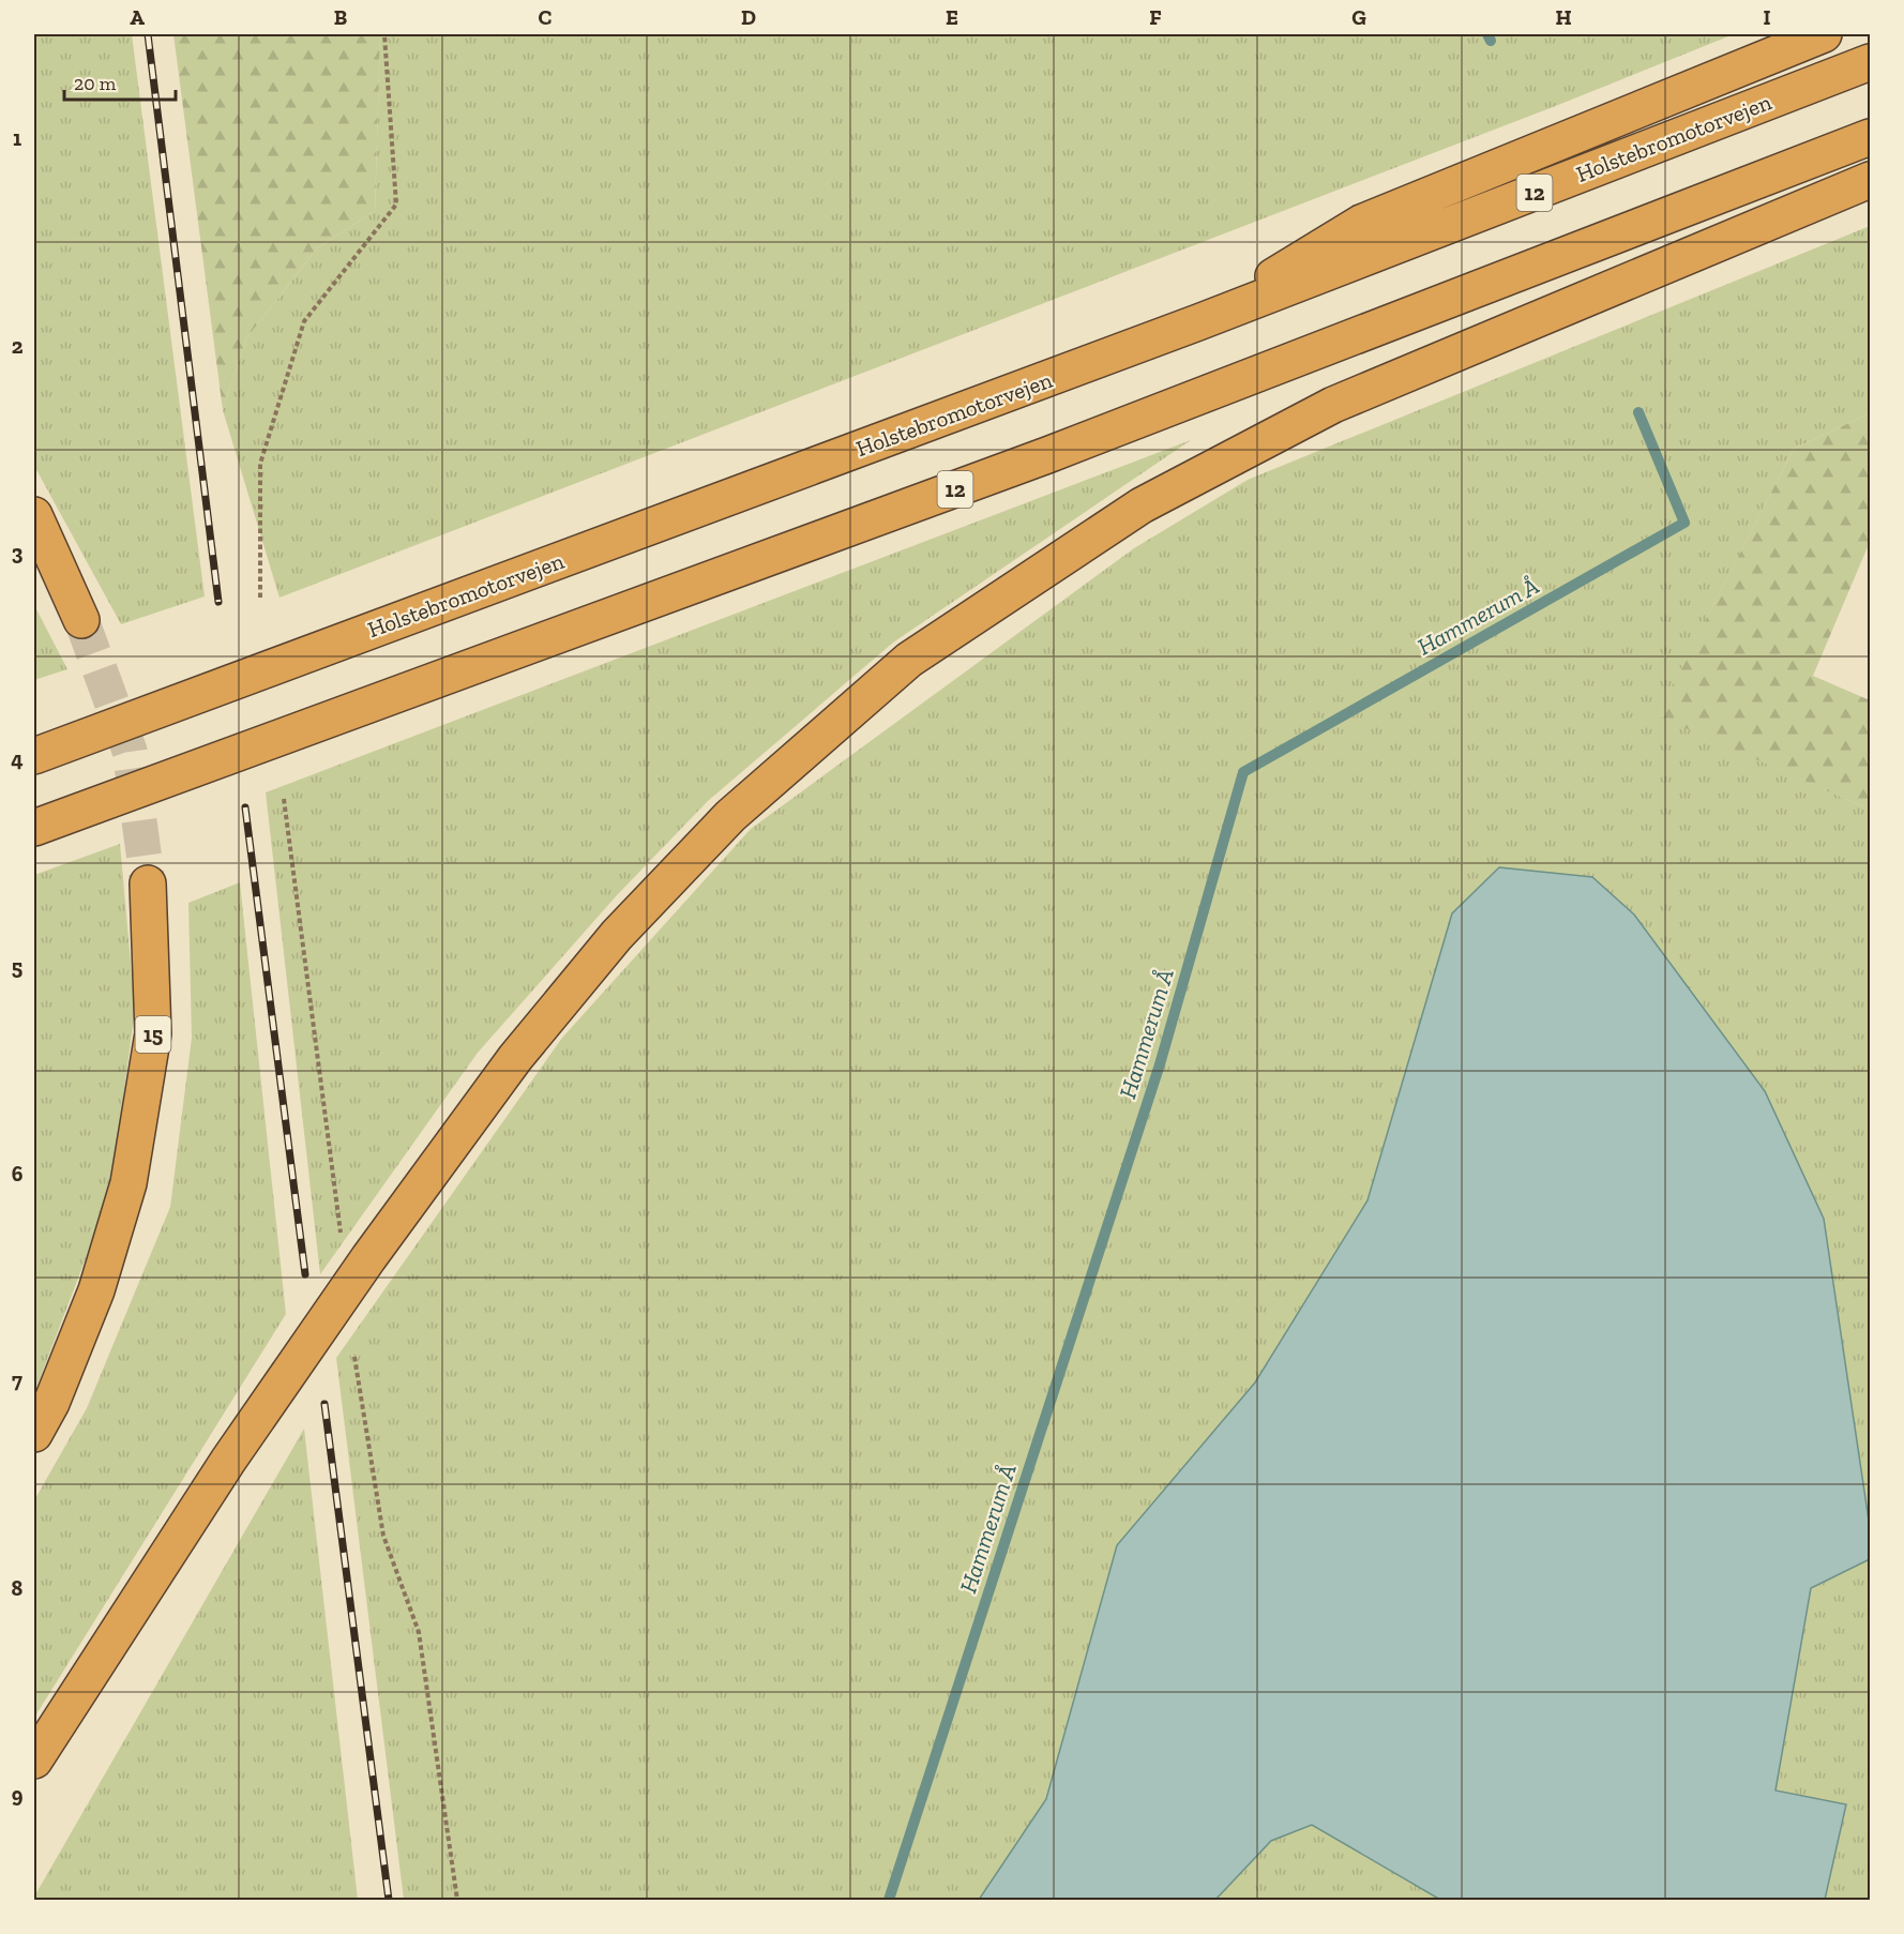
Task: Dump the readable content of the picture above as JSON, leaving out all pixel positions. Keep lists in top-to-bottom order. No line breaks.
{"streets":{"highway":["Holstebromotorvejen","12","15"]},"water":["Hammerum Å"],"scale_bar":"20 m","grid":{"columns":["A","B","C","D","E","F","G","H","I"],"rows":["1","2","3","4","5","6","7","8","9"]}}
